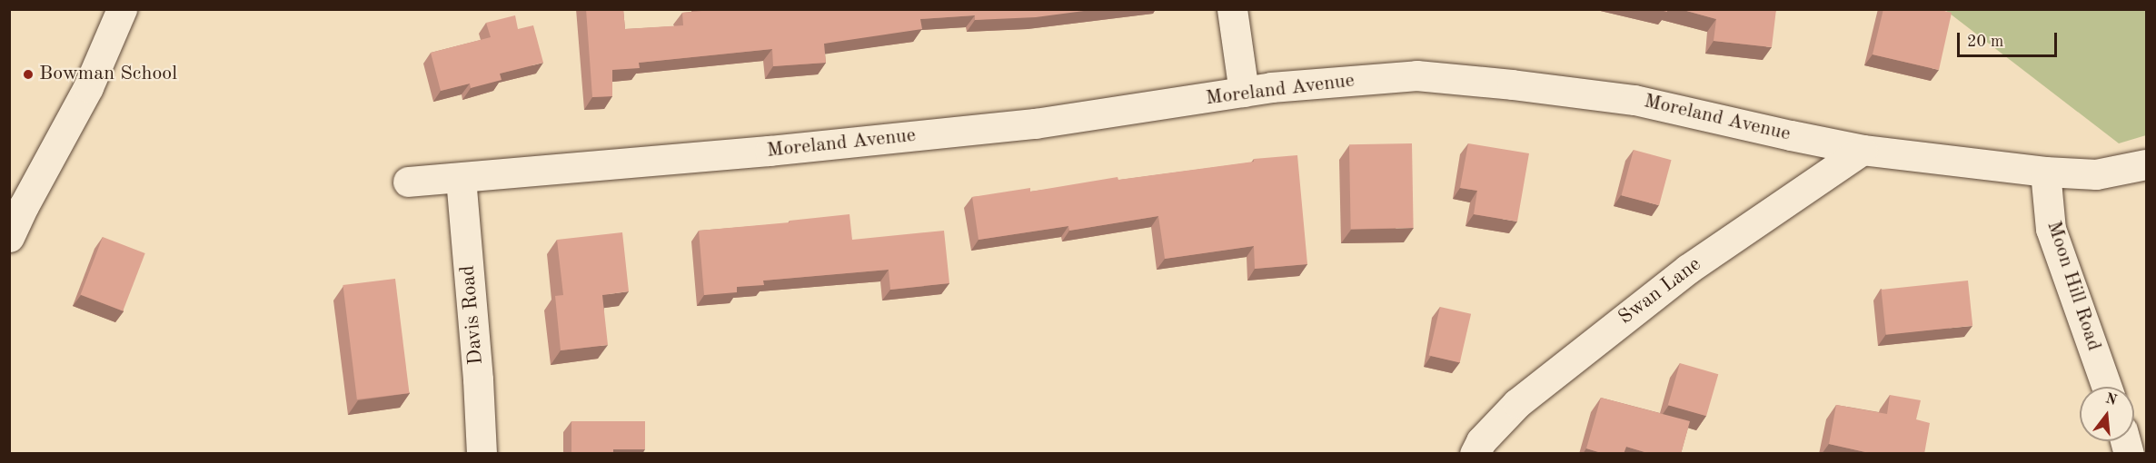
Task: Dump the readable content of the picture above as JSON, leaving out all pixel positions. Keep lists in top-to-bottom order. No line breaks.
{"streets":{"street":["Moreland Avenue","Moon Hill Road","Swan Lane","Davis Road"]},"crossings":[["Moreland Avenue","Moon Hill Road"],["Moreland Avenue","Swan Lane"],["Moreland Avenue","Davis Road"]],"places":["Bowman School"],"scale_bar":"20 m","north":"top"}
